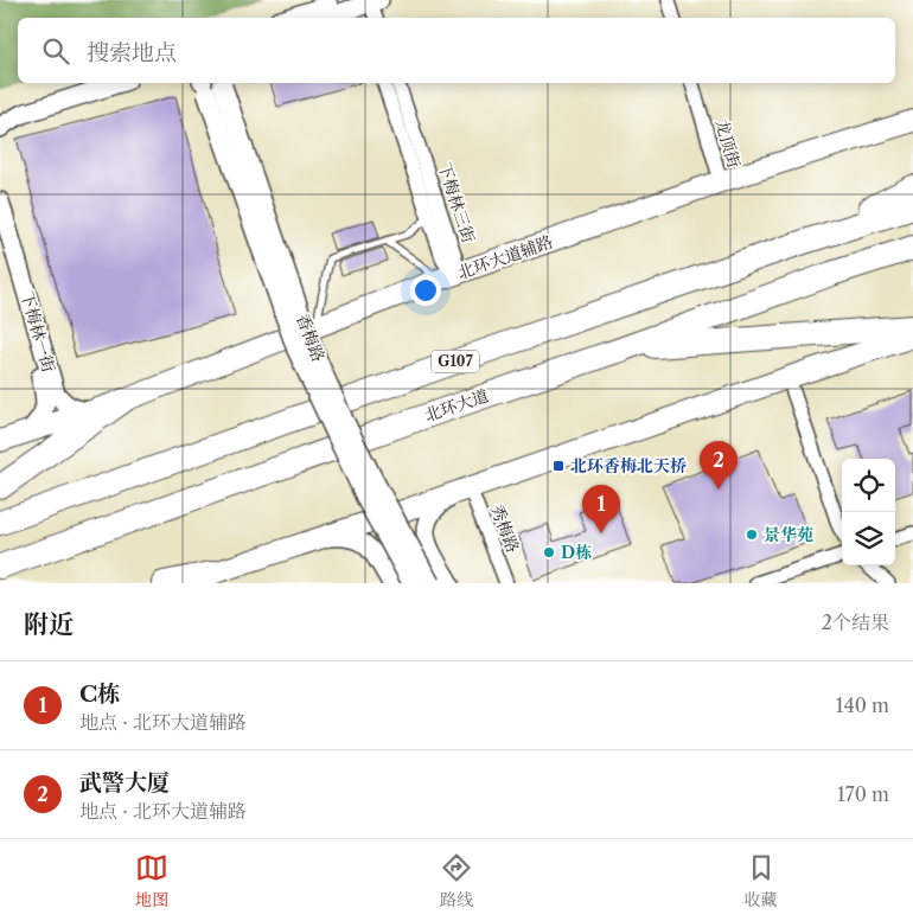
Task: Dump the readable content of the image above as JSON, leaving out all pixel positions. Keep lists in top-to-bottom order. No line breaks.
{"streets":{"highway":["G107","北环大道"],"main road":["北环大道辅路","下梅林一街","香梅路"],"street":["龙顶街","下梅林三街","秀梅路"]},"crossings":[["龙顶街","北环大道辅路"],["下梅林三街","北环大道辅路"]],"places":{"transit":["北环香梅北天桥"],"other":["景华苑","D栋"]},"page":{"search":"搜索地点","pins":["2","1"],"heading":["附近","2个结果"],"list":[{"mark":"1","name":"C栋","note":"地点 · 北环大道辅路","value":"140 m"},{"mark":"2","name":"武警大厦","note":"地点 · 北环大道辅路","value":"170 m"}],"nav":["地图","路线","收藏"]}}
